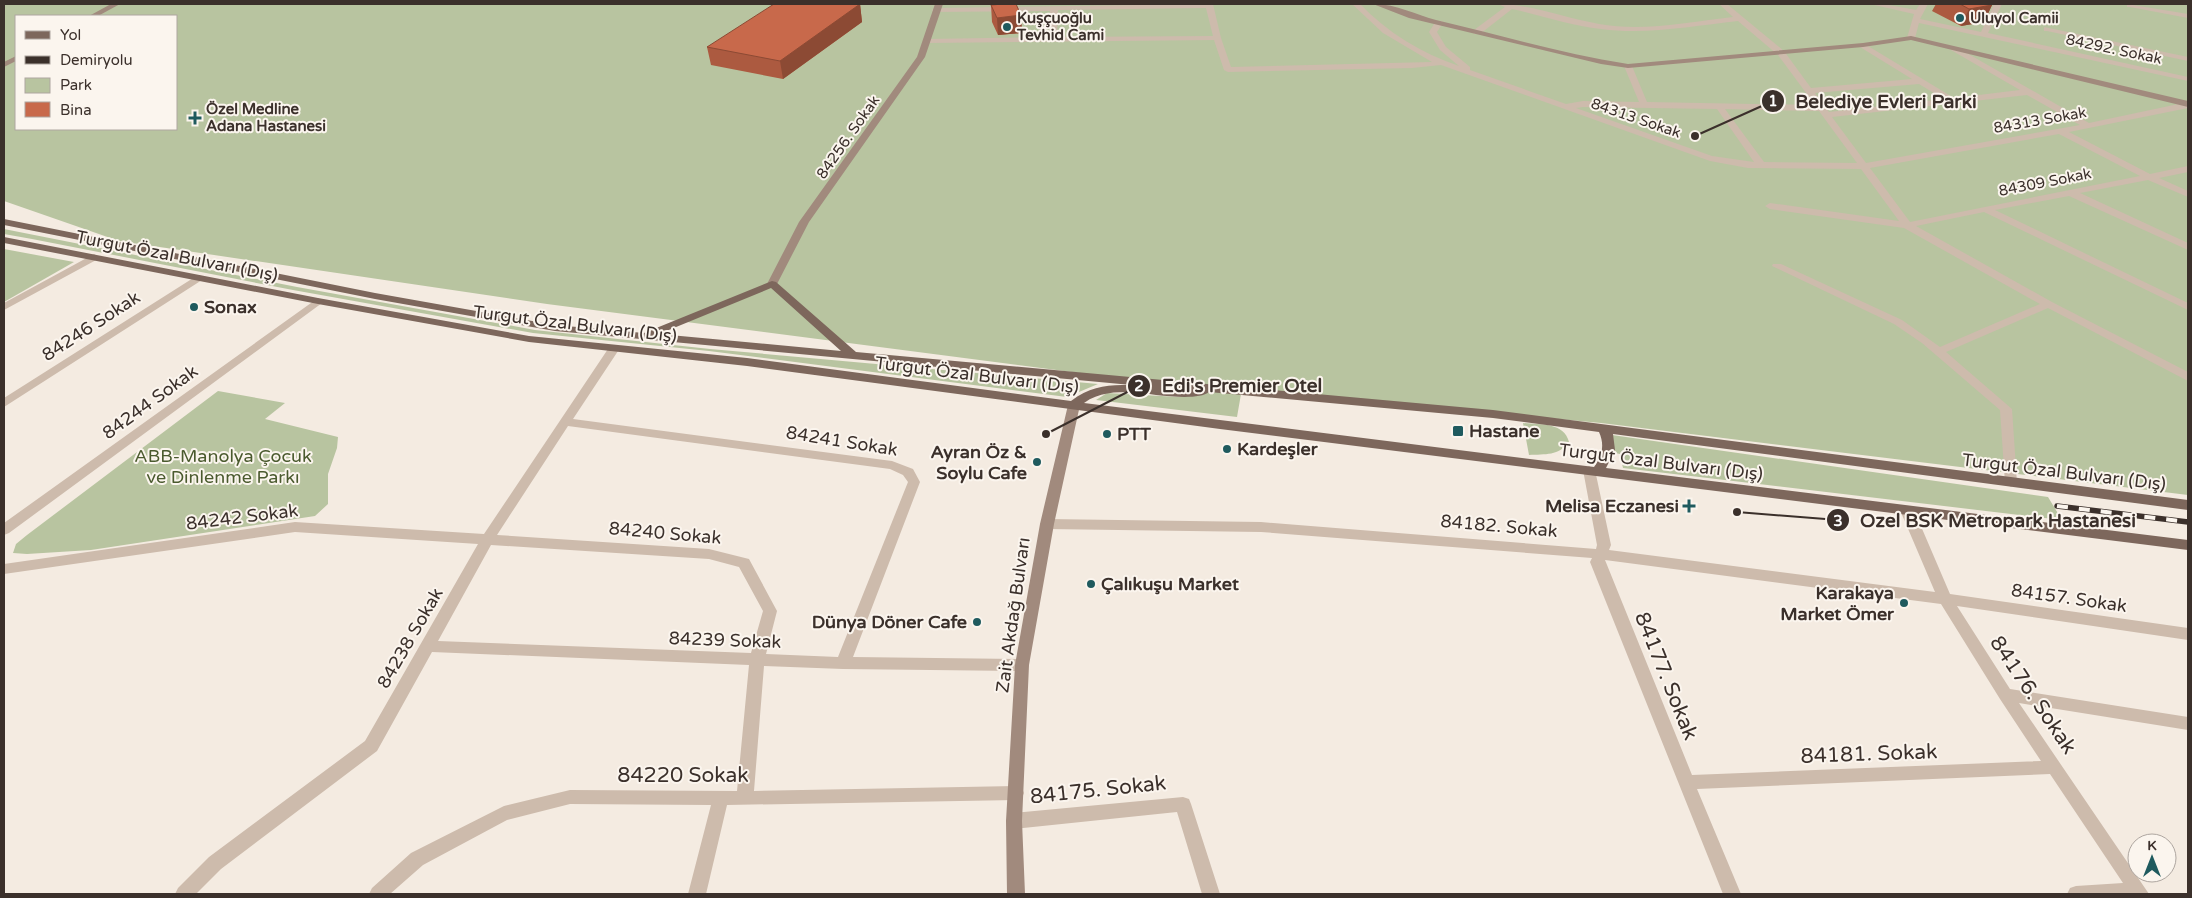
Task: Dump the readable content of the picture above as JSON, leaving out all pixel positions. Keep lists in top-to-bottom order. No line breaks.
{"streets":{"main road":["Turgut Özal Bulvarı (Dış)"],"street":["84292. Sokak","84313 Sokak","84256. Sokak","84309 Sokak","84246 Sokak","84244 Sokak","84241 Sokak","84242 Sokak","84182. Sokak","84240 Sokak","84157. Sokak","Zait Akdağ Bulvarı","84238 Sokak","84239 Sokak","84177. Sokak","84176. Sokak","84181. Sokak","84220 Sokak","84175. Sokak"]},"crossings":[["Turgut Özal Bulvarı (Dış)","84246 Sokak"],["Turgut Özal Bulvarı (Dış)","84244 Sokak"],["Turgut Özal Bulvarı (Dış)","Zait Akdağ Bulvarı"],["Turgut Özal Bulvarı (Dış)","84238 Sokak"],["Turgut Özal Bulvarı (Dış)","84177. Sokak"],["Turgut Özal Bulvarı (Dış)","84176. Sokak"],["84241 Sokak","84238 Sokak"],["84241 Sokak","84239 Sokak"],["84242 Sokak","84240 Sokak"],["84242 Sokak","84238 Sokak"],["84182. Sokak","84157. Sokak"],["84182. Sokak","Zait Akdağ Bulvarı"],["84182. Sokak","84177. Sokak"],["84182. Sokak","84176. Sokak"],["84240 Sokak","84238 Sokak"],["84240 Sokak","84239 Sokak"],["84240 Sokak","84220 Sokak"],["84157. Sokak","84176. Sokak"],["Zait Akdağ Bulvarı","84239 Sokak"],["Zait Akdağ Bulvarı","84220 Sokak"],["Zait Akdağ Bulvarı","84175. Sokak"],["84238 Sokak","84239 Sokak"],["84177. Sokak","84181. Sokak"],["84176. Sokak","84181. Sokak"]],"parks":["ABB-Manolya Çocuk ve Dinlenme Parkı"],"places":{"other":["Uluyol Camii","Kuşçuoğlu Tevhid Cami","Belediye Evleri Parki","Sonax","Edi's Premier Otel","PTT","Kardeşler","Ayran Öz & Soylu Cafe","Ozel BSK Metropark Hastanesi","Çalıkuşu Market","Karakaya Market Ömer","Dünya Döner Cafe"],"health":["Özel Medline Adana Hastanesi","Melisa Eczanesi"],"transit":["Hastane"]},"legend":["Yol","Demiryolu","Park","Bina"],"north":"top"}
